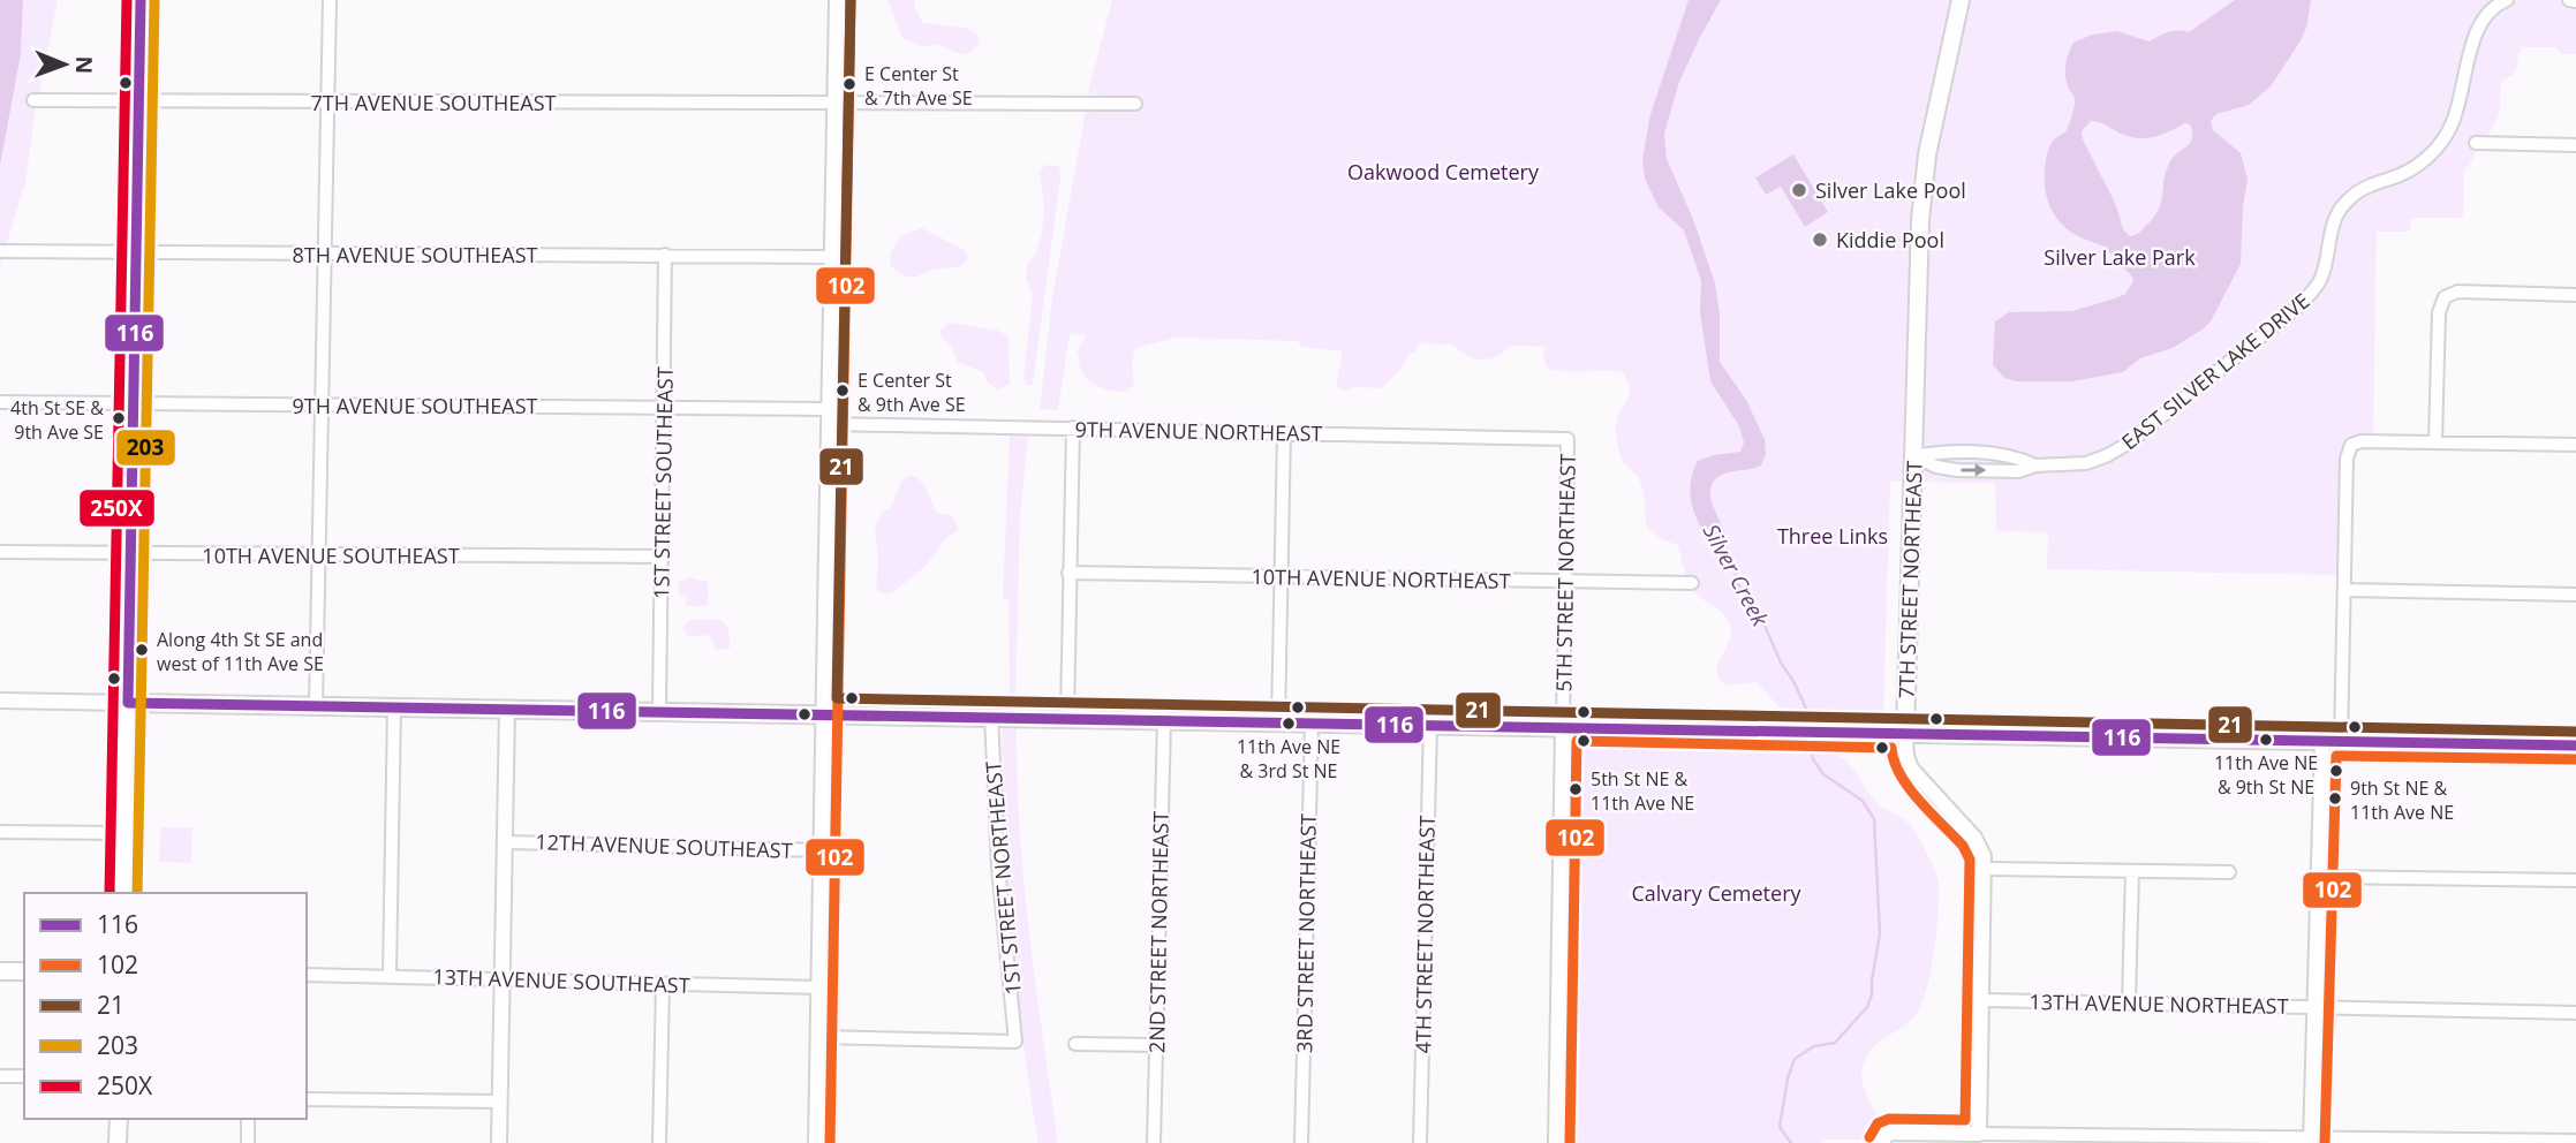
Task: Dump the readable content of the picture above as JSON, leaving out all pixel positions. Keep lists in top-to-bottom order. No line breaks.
{"streets":{"main road":["7TH STREET NORTHEAST"],"street":["7TH AVENUE SOUTHEAST","8TH AVENUE SOUTHEAST","EAST SILVER LAKE DRIVE","9TH AVENUE SOUTHEAST","9TH AVENUE NORTHEAST","1ST STREET SOUTHEAST","10TH AVENUE SOUTHEAST","5TH STREET NORTHEAST","10TH AVENUE NORTHEAST","12TH AVENUE SOUTHEAST","1ST STREET NORTHEAST","2ND STREET NORTHEAST","3RD STREET NORTHEAST","4TH STREET NORTHEAST","13TH AVENUE SOUTHEAST","13TH AVENUE NORTHEAST"]},"crossings":[["8TH AVENUE SOUTHEAST","1ST STREET SOUTHEAST"],["EAST SILVER LAKE DRIVE","7TH STREET NORTHEAST"],["9TH AVENUE SOUTHEAST","9TH AVENUE NORTHEAST"],["9TH AVENUE SOUTHEAST","1ST STREET SOUTHEAST"],["9TH AVENUE NORTHEAST","5TH STREET NORTHEAST"],["1ST STREET SOUTHEAST","10TH AVENUE SOUTHEAST"],["5TH STREET NORTHEAST","10TH AVENUE NORTHEAST"],["7TH STREET NORTHEAST","13TH AVENUE NORTHEAST"]],"water":["Silver Creek"],"parks":["Oakwood Cemetery","Silver Lake Park","Three Links","Calvary Cemetery"],"places":["E Center St & 7th Ave SE","Silver Lake Pool","Kiddie Pool","E Center St & 9th Ave SE","4th St SE & 9th Ave SE","Along 4th St SE and west of 11th Ave SE","11th Ave NE & 3rd St NE","11th Ave NE & 9th St NE","5th St NE & 11th Ave NE","9th St NE & 11th Ave NE"],"lines":["transit line 116","transit line 102","transit line 21","transit line 203","transit line 250X"],"legend":["116","102","21","203","250X"],"north":"right"}
